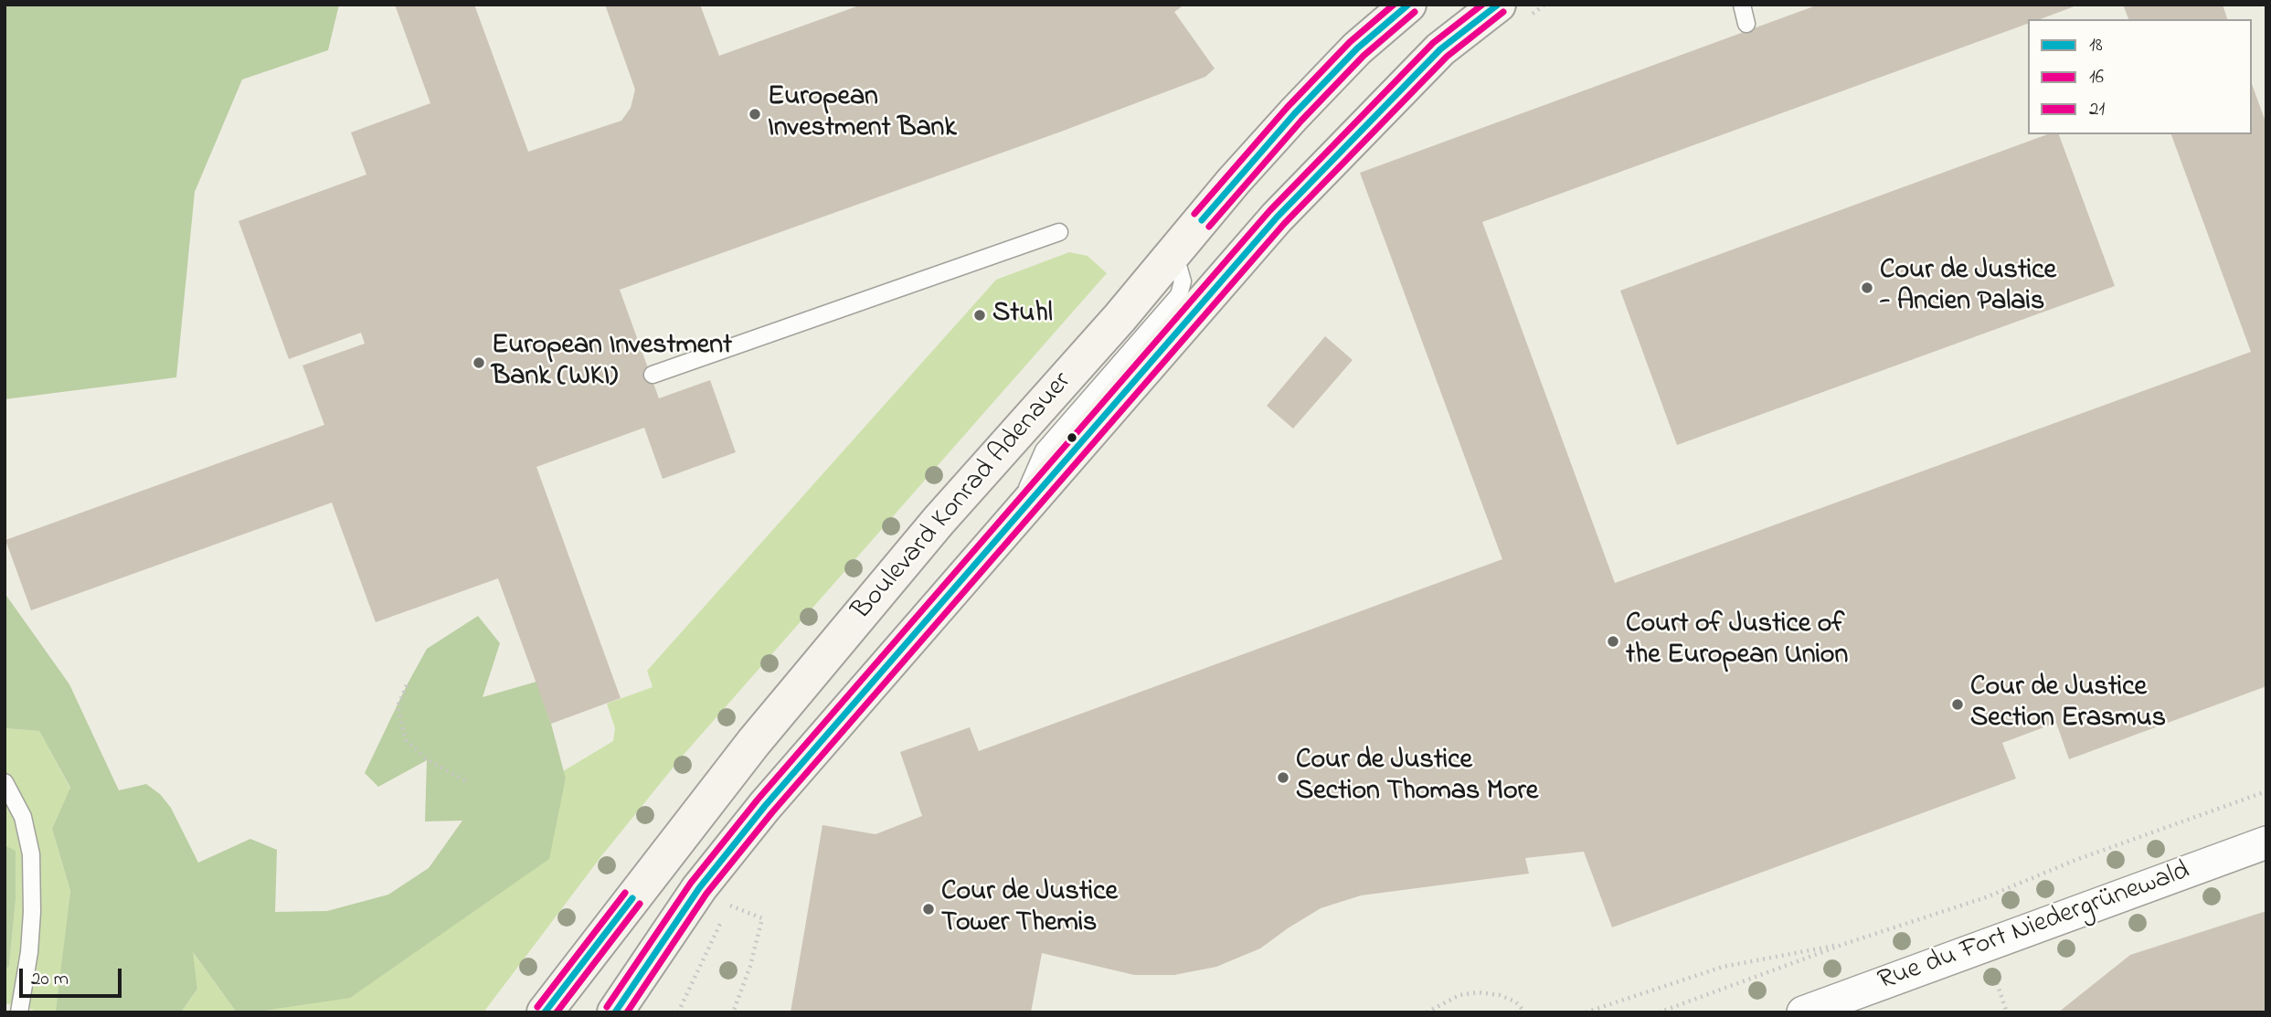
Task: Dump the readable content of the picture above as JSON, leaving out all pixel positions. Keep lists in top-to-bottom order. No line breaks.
{"streets":{"main road":["Boulevard Konrad Adenauer"],"street":["Rue du Fort Niedergrünewald"]},"places":["European Investment Bank","Cour de Justice - Ancien Palais","Stuhl","European Investment Bank (WKI)","Court of Justice of the European Union","Cour de Justice Section Erasmus","Cour de Justice Section Thomas More","Cour de Justice Tower Themis"],"lines":["transit line 18","transit line 21","transit line 16"],"legend":["18","16","21"],"scale_bar":"20 m"}
